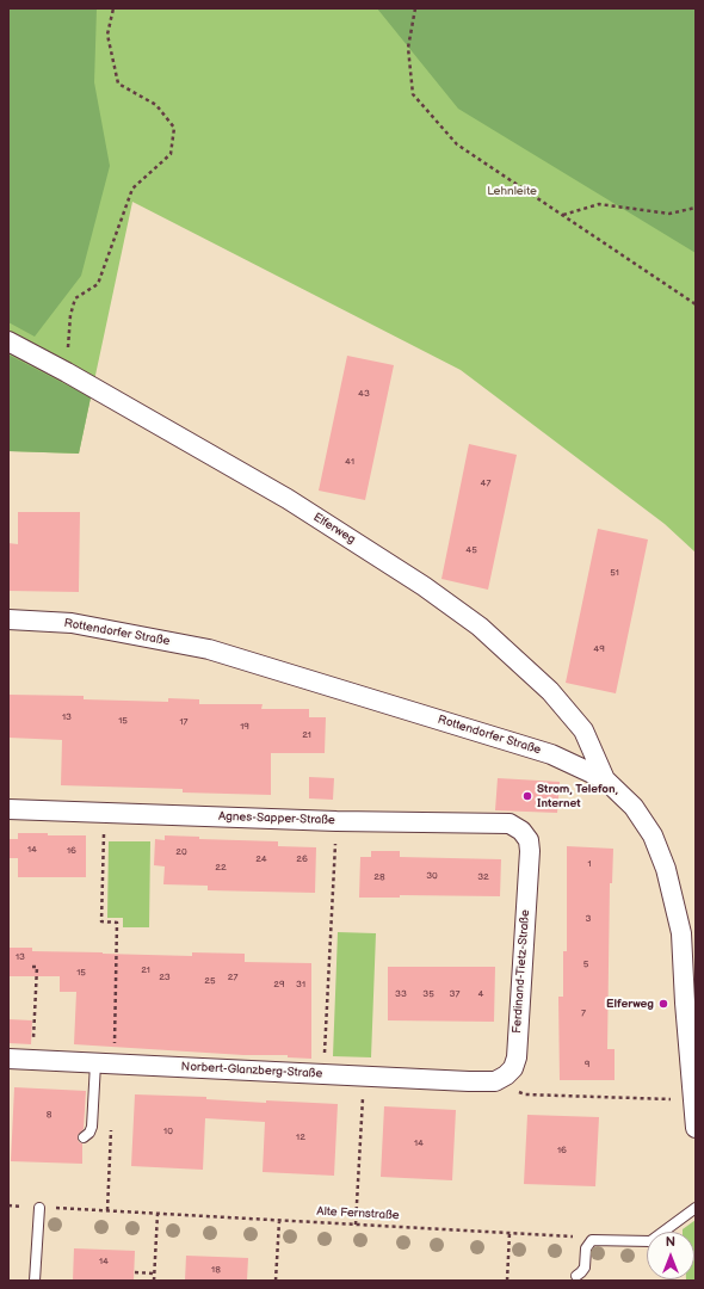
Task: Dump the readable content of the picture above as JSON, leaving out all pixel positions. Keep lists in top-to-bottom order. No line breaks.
{"streets":{"street":["Elferweg","Rottendorfer Straße","Agnes-Sapper-Straße","Ferdinand-Tietz-Straße","Norbert-Glanzberg-Straße"],"path":["Alte Fernstraße"]},"crossings":[["Elferweg","Rottendorfer Straße"],["Agnes-Sapper-Straße","Ferdinand-Tietz-Straße"],["Ferdinand-Tietz-Straße","Norbert-Glanzberg-Straße"]],"parks":["Lehnleite"],"places":["Strom, Telefon, Internet","Elferweg"],"house_numbers":["43","41","47","45","51","49","13","15","17","19","21","14","16","20","24","26","1","22","30","28","32","3","13","5","21","15","23","27","25","29","31","33","35","37","4","7","9","8","10","12","14","16","14","18"],"north":"top"}
